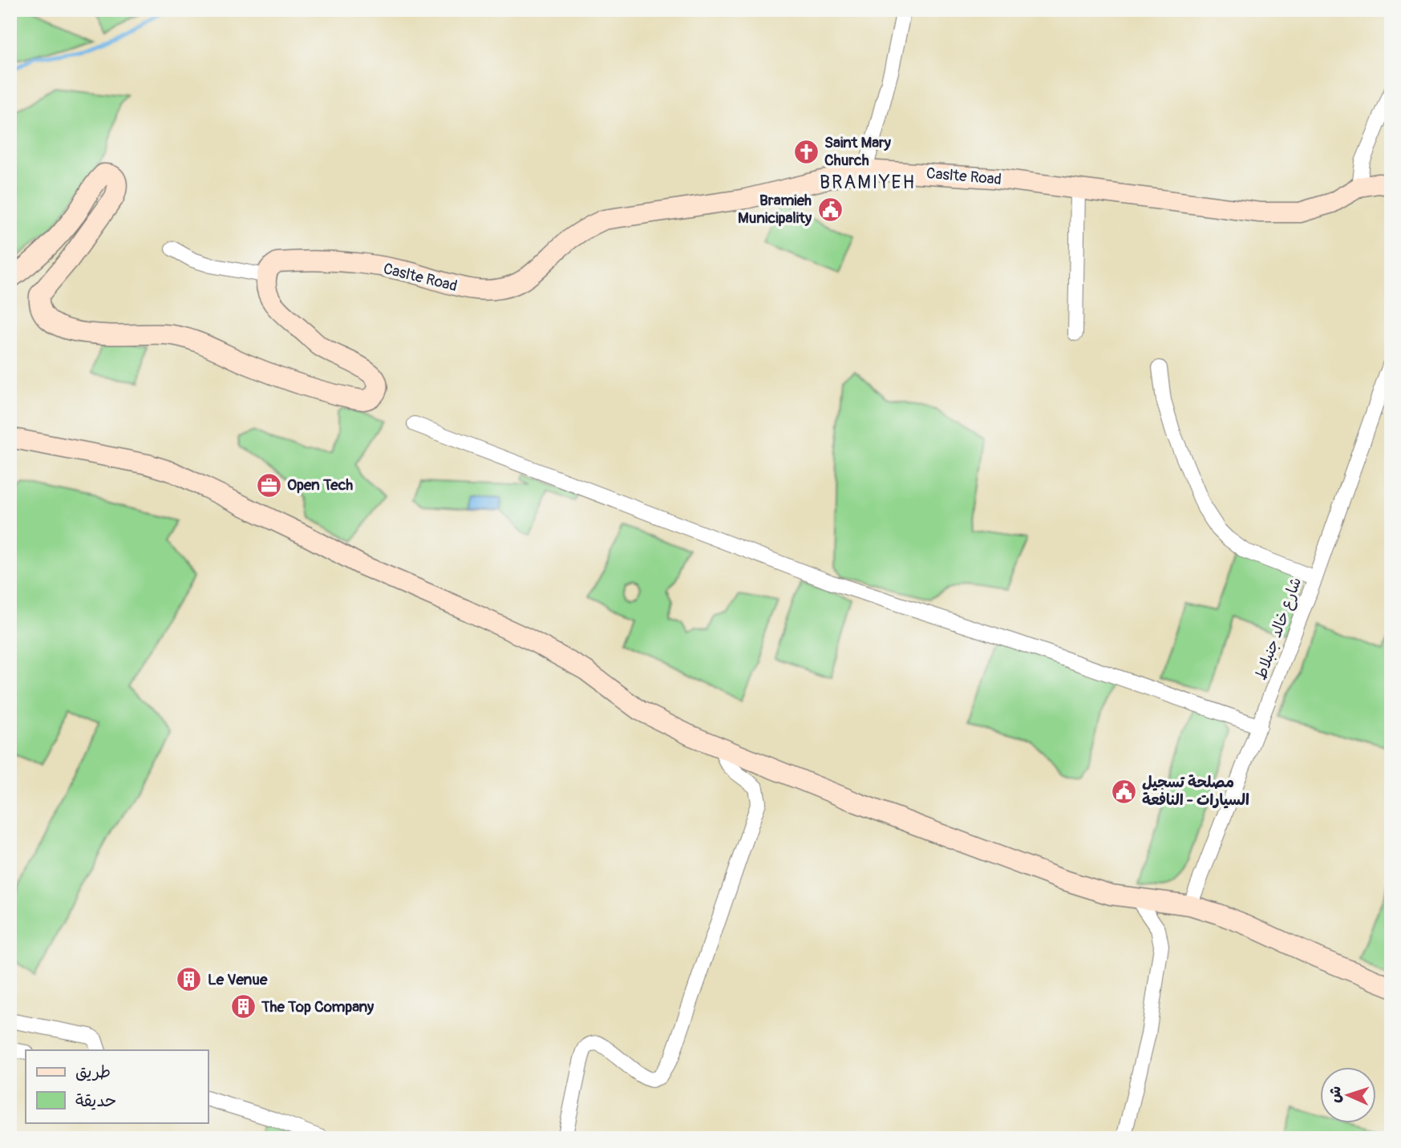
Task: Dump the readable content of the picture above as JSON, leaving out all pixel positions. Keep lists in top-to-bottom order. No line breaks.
{"streets":{"street":["Caslte Road","شارع خالد جنبلاط"]},"districts":["BRAMIYEH"],"places":{"church":["Saint Mary Church"],"public building":["Bramieh Municipality","مصلحة تسجيل السيارات - النافعة"],"office":["Open Tech"],"building":["Le Venue","The Top Company"]},"legend":["طريق","حديقة"],"north":"left"}
